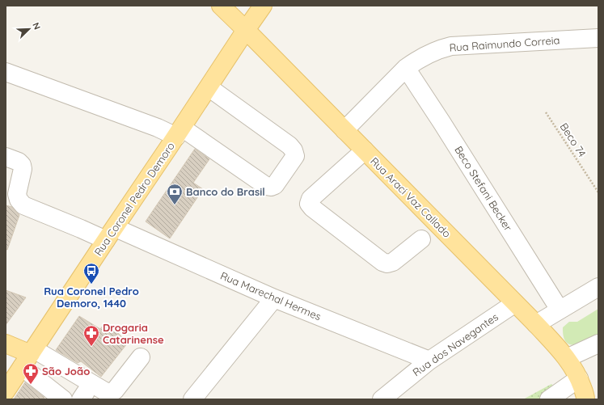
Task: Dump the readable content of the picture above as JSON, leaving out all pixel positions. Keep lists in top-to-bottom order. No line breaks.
{"streets":{"main road":["Rua Araci Vaz Callado","Rua Coronel Pedro Demoro"],"street":["Rua Raimundo Correia","Beco Stefani Becker","Rua Marechal Hermes","Rua dos Navegantes"],"path":["Beco 74"]},"crossings":[["Rua Raimundo Correia","Beco Stefani Becker"],["Rua Raimundo Correia","Rua Araci Vaz Callado"],["Rua Araci Vaz Callado","Rua Coronel Pedro Demoro"],["Rua Araci Vaz Callado","Rua dos Navegantes"],["Rua Coronel Pedro Demoro","Rua Marechal Hermes"],["Rua Marechal Hermes","Rua dos Navegantes"]],"places":{"bank":["Banco do Brasil"],"bus stop":["Rua Coronel Pedro Demoro, 1440"],"pharmacy":["Drogaria Catarinense","São João"]},"north":"top right"}
